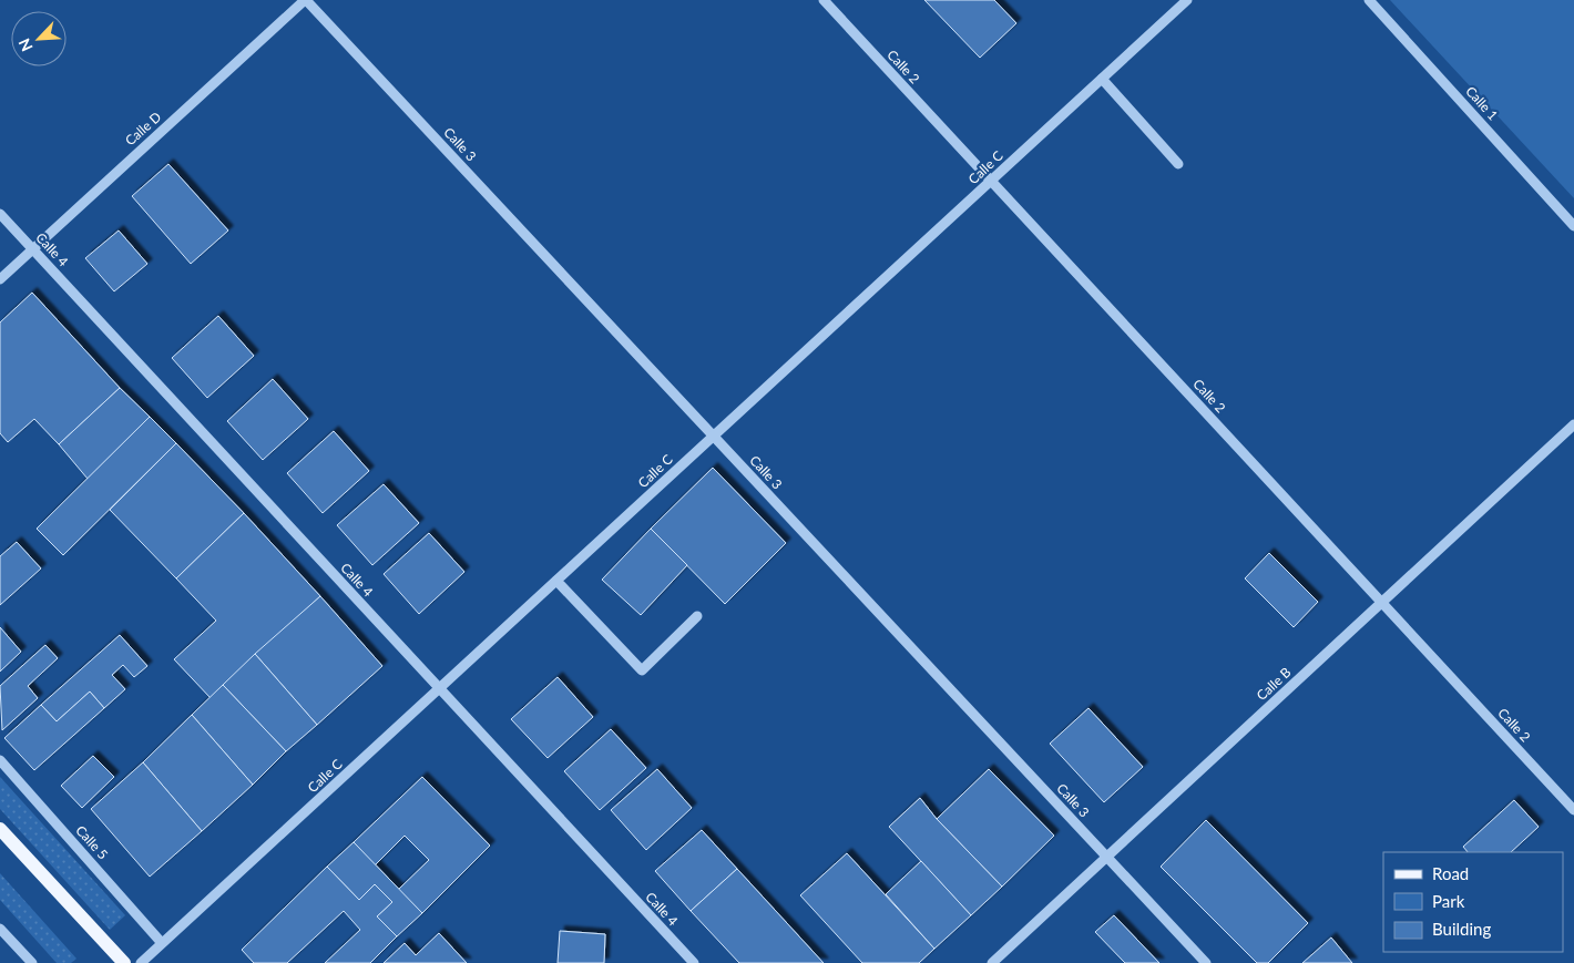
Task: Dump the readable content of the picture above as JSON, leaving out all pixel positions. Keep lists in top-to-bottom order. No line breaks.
{"streets":{"street":["Calle 2","Calle 1","Calle D","Calle 3","Calle C","Calle 4","Calle B","Calle 5"]},"crossings":[["Calle 2","Calle C"],["Calle 2","Calle B"],["Calle D","Calle 3"],["Calle D","Calle 4"],["Calle 3","Calle C"],["Calle 3","Calle B"],["Calle C","Calle 4"],["Calle C","Calle 5"]],"legend":["Road","Park","Building"],"north":"bottom left"}
